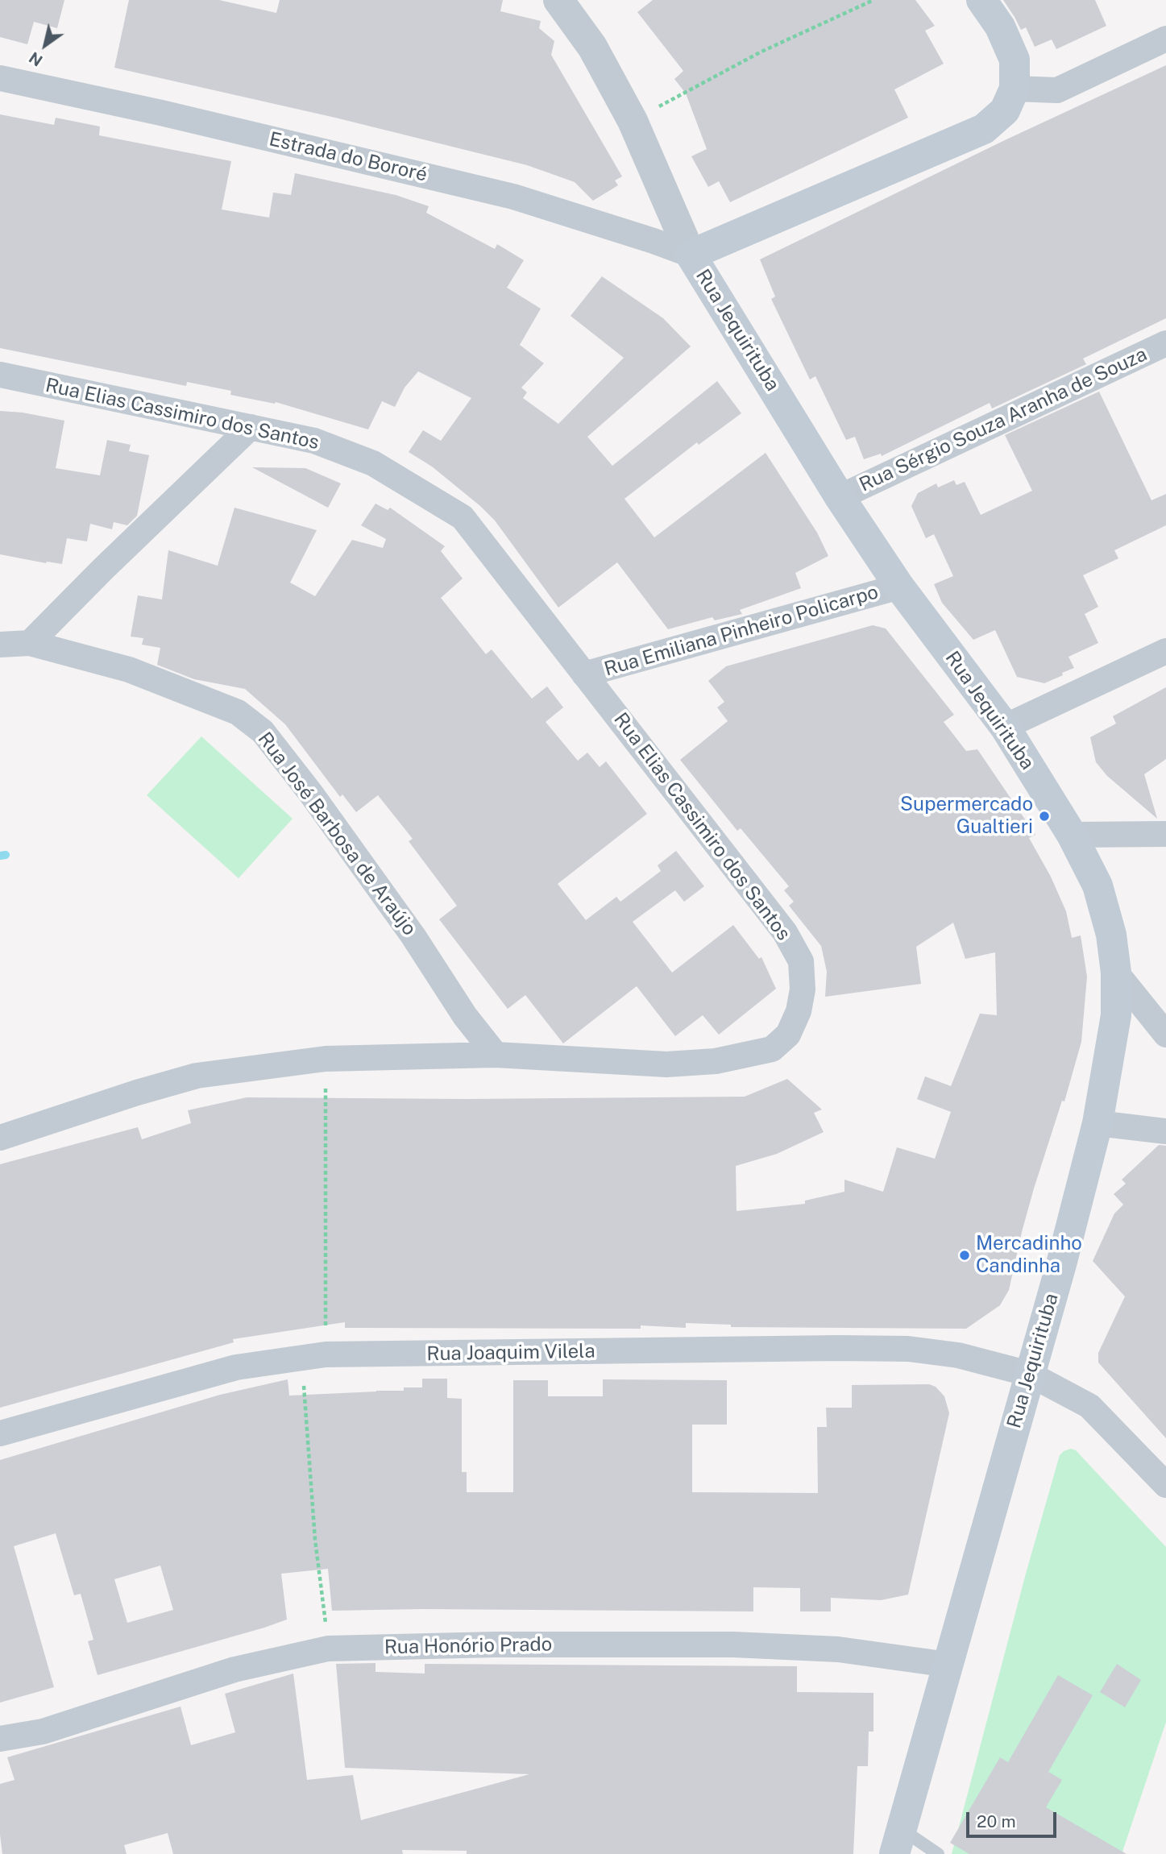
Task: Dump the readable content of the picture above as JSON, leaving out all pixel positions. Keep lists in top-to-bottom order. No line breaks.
{"streets":{"main road":["Rua Jequirituba"],"street":["Estrada do Bororé","Rua Elias Cassimiro dos Santos","Rua Sérgio Souza Aranha de Souza","Rua Emiliana Pinheiro Policarpo","Rua José Barbosa de Araújo","Rua Joaquim Vilela","Rua Honório Prado"]},"crossings":[["Estrada do Bororé","Rua Jequirituba"],["Rua Jequirituba","Rua Sérgio Souza Aranha de Souza"],["Rua Jequirituba","Rua Emiliana Pinheiro Policarpo"],["Rua Jequirituba","Rua Joaquim Vilela"],["Rua Jequirituba","Rua Honório Prado"],["Rua Elias Cassimiro dos Santos","Rua Emiliana Pinheiro Policarpo"],["Rua Elias Cassimiro dos Santos","Rua José Barbosa de Araújo"]],"places":["Supermercado Gualtieri","Mercadinho Candinha"],"scale_bar":"20 m","north":"bottom left"}
